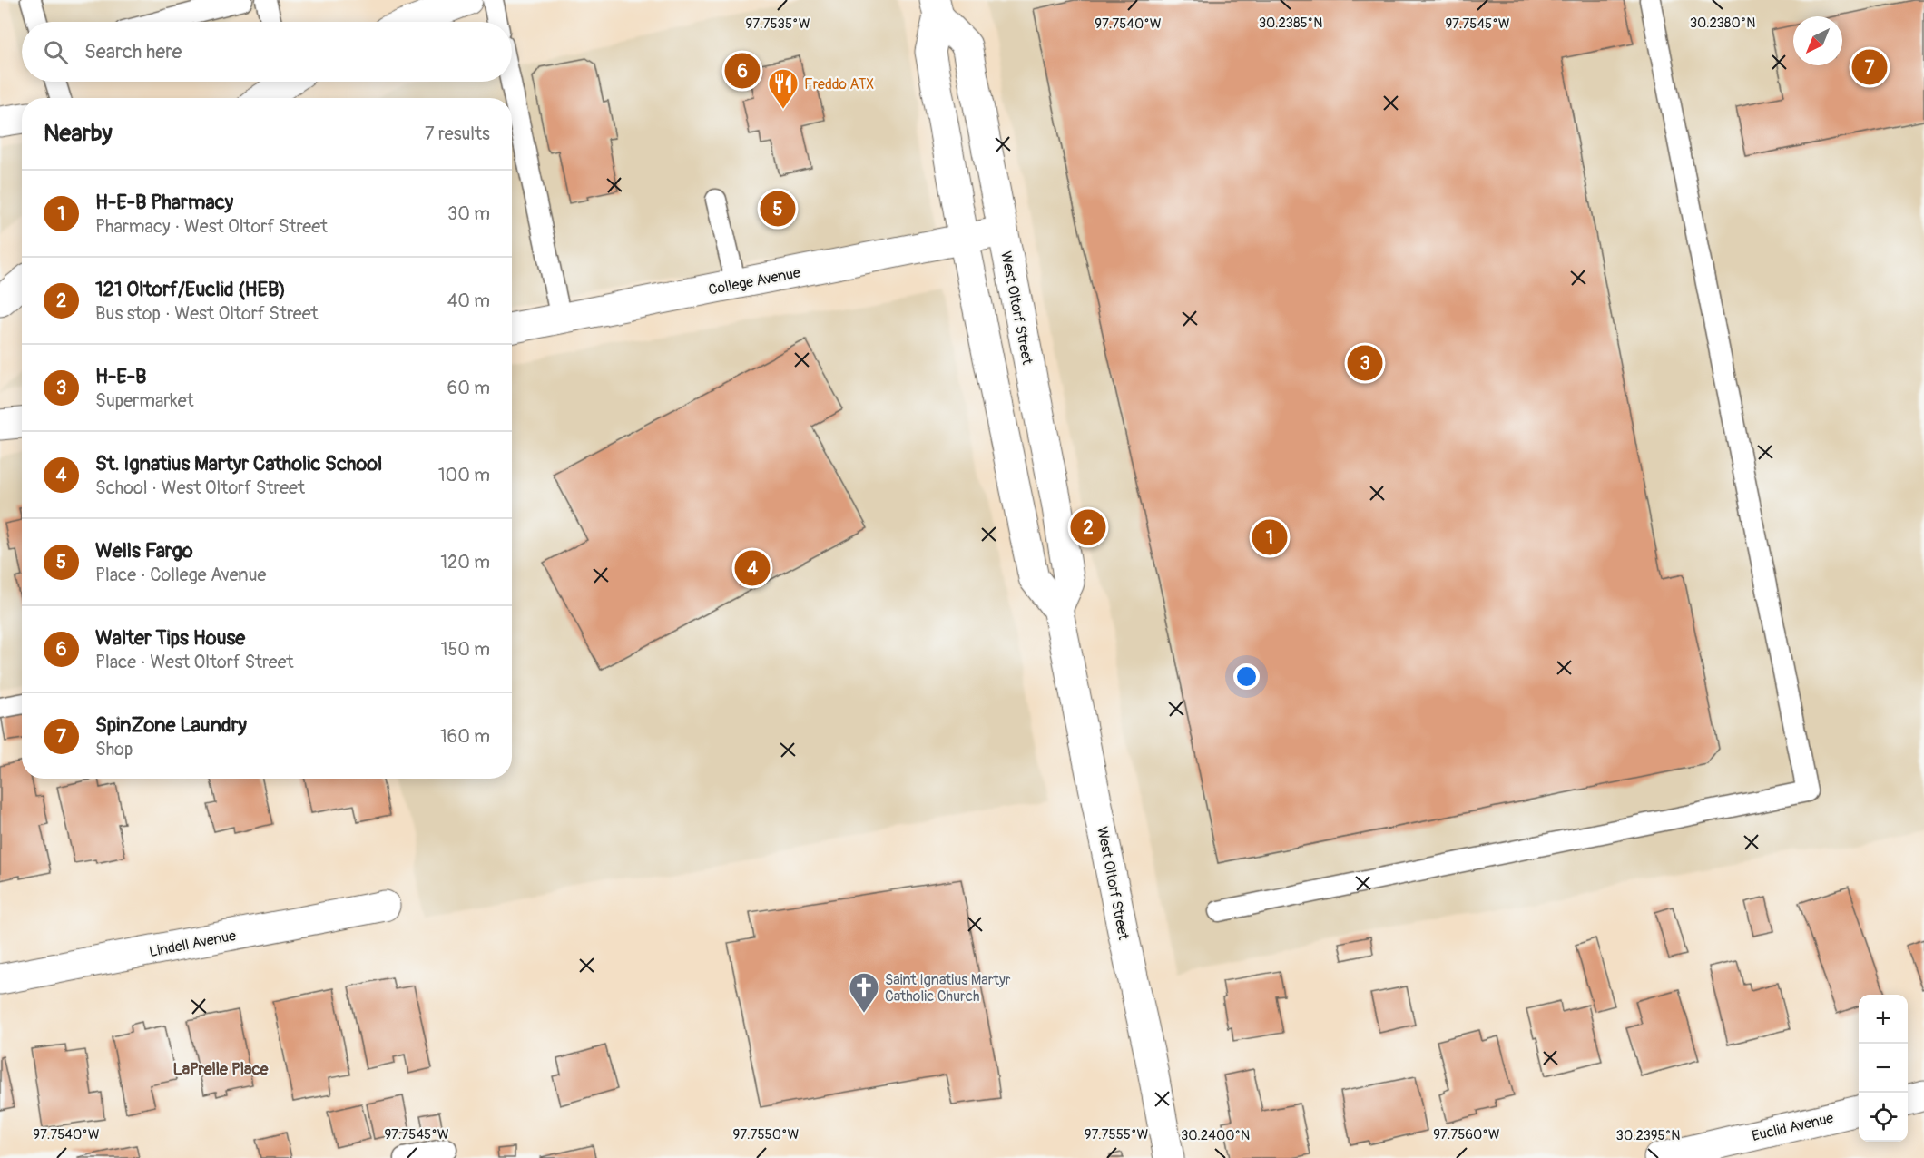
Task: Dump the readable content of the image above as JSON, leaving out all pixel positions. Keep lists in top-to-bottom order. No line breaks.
{"streets":{"main road":["College Avenue","West Oltorf Street","Lindell Avenue","Euclid Avenue"]},"crossings":[["College Avenue","West Oltorf Street"]],"districts":["LaPrelle Place"],"places":{"restaurant":["Freddo ATX"],"church":["Saint Ignatius Martyr Catholic Church"]},"north":"bottom left","page":{"search":"Search here","pins":["7","6","5","3","2","1","4"],"heading":["Nearby","7 results"],"list":[{"mark":"1","name":"H-E-B Pharmacy","note":"Pharmacy · West Oltorf Street","value":"30 m"},{"mark":"2","name":"121 Oltorf/Euclid (HEB)","note":"Bus stop · West Oltorf Street","value":"40 m"},{"mark":"3","name":"H-E-B","note":"Supermarket","value":"60 m"},{"mark":"4","name":"St. Ignatius Martyr Catholic School","note":"School · West Oltorf Street","value":"100 m"},{"mark":"5","name":"Wells Fargo","note":"Place · College Avenue","value":"120 m"},{"mark":"6","name":"Walter Tips House","note":"Place · West Oltorf Street","value":"150 m"},{"mark":"7","name":"SpinZone Laundry","note":"Shop","value":"160 m"}],"map_buttons":["+","−"]},"coordinates":["30.2385°N","30.2380°N","97.7535°W","97.7540°W","97.7545°W","97.7550°W","97.7555°W","97.7560°W","30.2400°N","30.2395°N"]}
